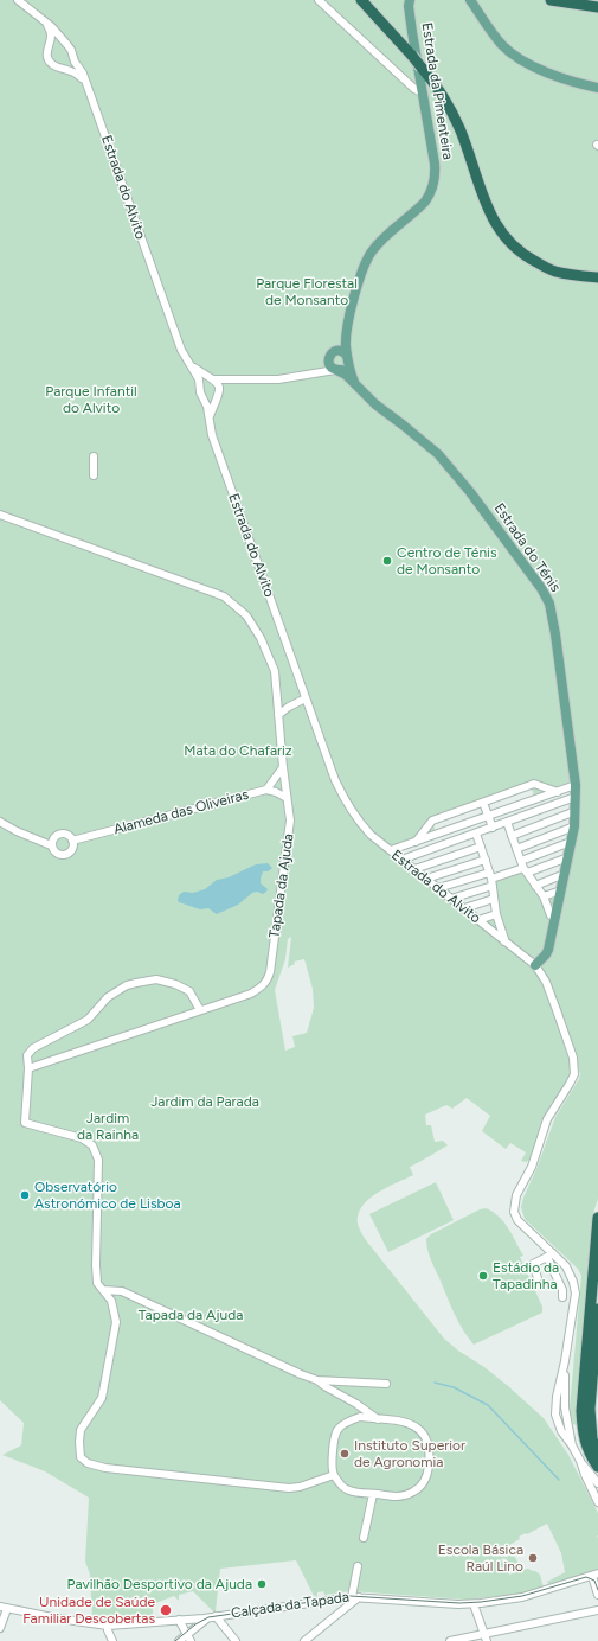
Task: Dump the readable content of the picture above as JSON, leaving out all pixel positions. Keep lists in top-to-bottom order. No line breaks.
{"streets":{"main road":["Estrada da Pimenteira","Estrada do Ténis"],"street":["Estrada do Alvito","Alameda das Oliveiras","Tapada da Ajuda","Calçada da Tapada"]},"crossings":[["Estrada da Pimenteira","Estrada do Alvito"],["Estrada da Pimenteira","Estrada do Ténis"],["Estrada do Alvito","Estrada do Ténis"],["Alameda das Oliveiras","Tapada da Ajuda"]],"parks":["Parque Florestal de Monsanto","Parque Infantil do Alvito","Mata do Chafariz","Jardim da Parada","Jardim da Rainha","Tapada da Ajuda"],"places":["Centro de Ténis de Monsanto","Observatório Astronómico de Lisboa","Estádio da Tapadinha","Instituto Superior de Agronomia","Escola Básica Raúl Lino","Pavilhão Desportivo da Ajuda","Unidade de Saúde Familiar Descobertas"]}
